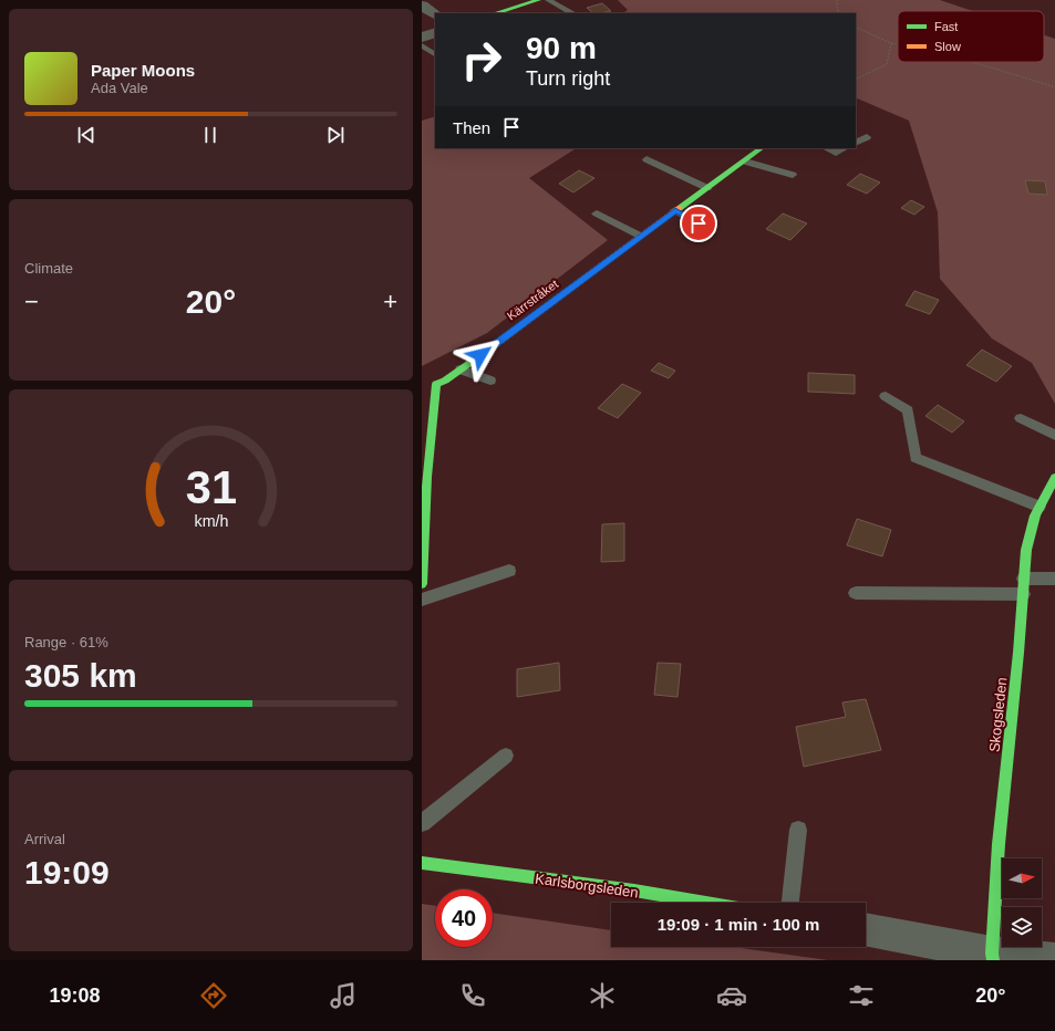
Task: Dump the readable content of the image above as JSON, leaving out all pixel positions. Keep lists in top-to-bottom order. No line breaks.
{"streets":{"street":["Kärrstråket","Skogsleden","Karlsborgsleden"]},"legend":["Fast","Slow"],"north":"right","page":{"turn":["90 m","Turn right"],"song":["Paper Moons","Ada Vale"],"then":"Then","tile":["Climate",["Range · 61%","305 km"],["Arrival","19:09"]],"heat":["−","20°","+"],"limit":"40","trip":"19:09 · 1 min · 100 m","tabs":["19:08","20°"],"gauge":["31","km/h"]}}
